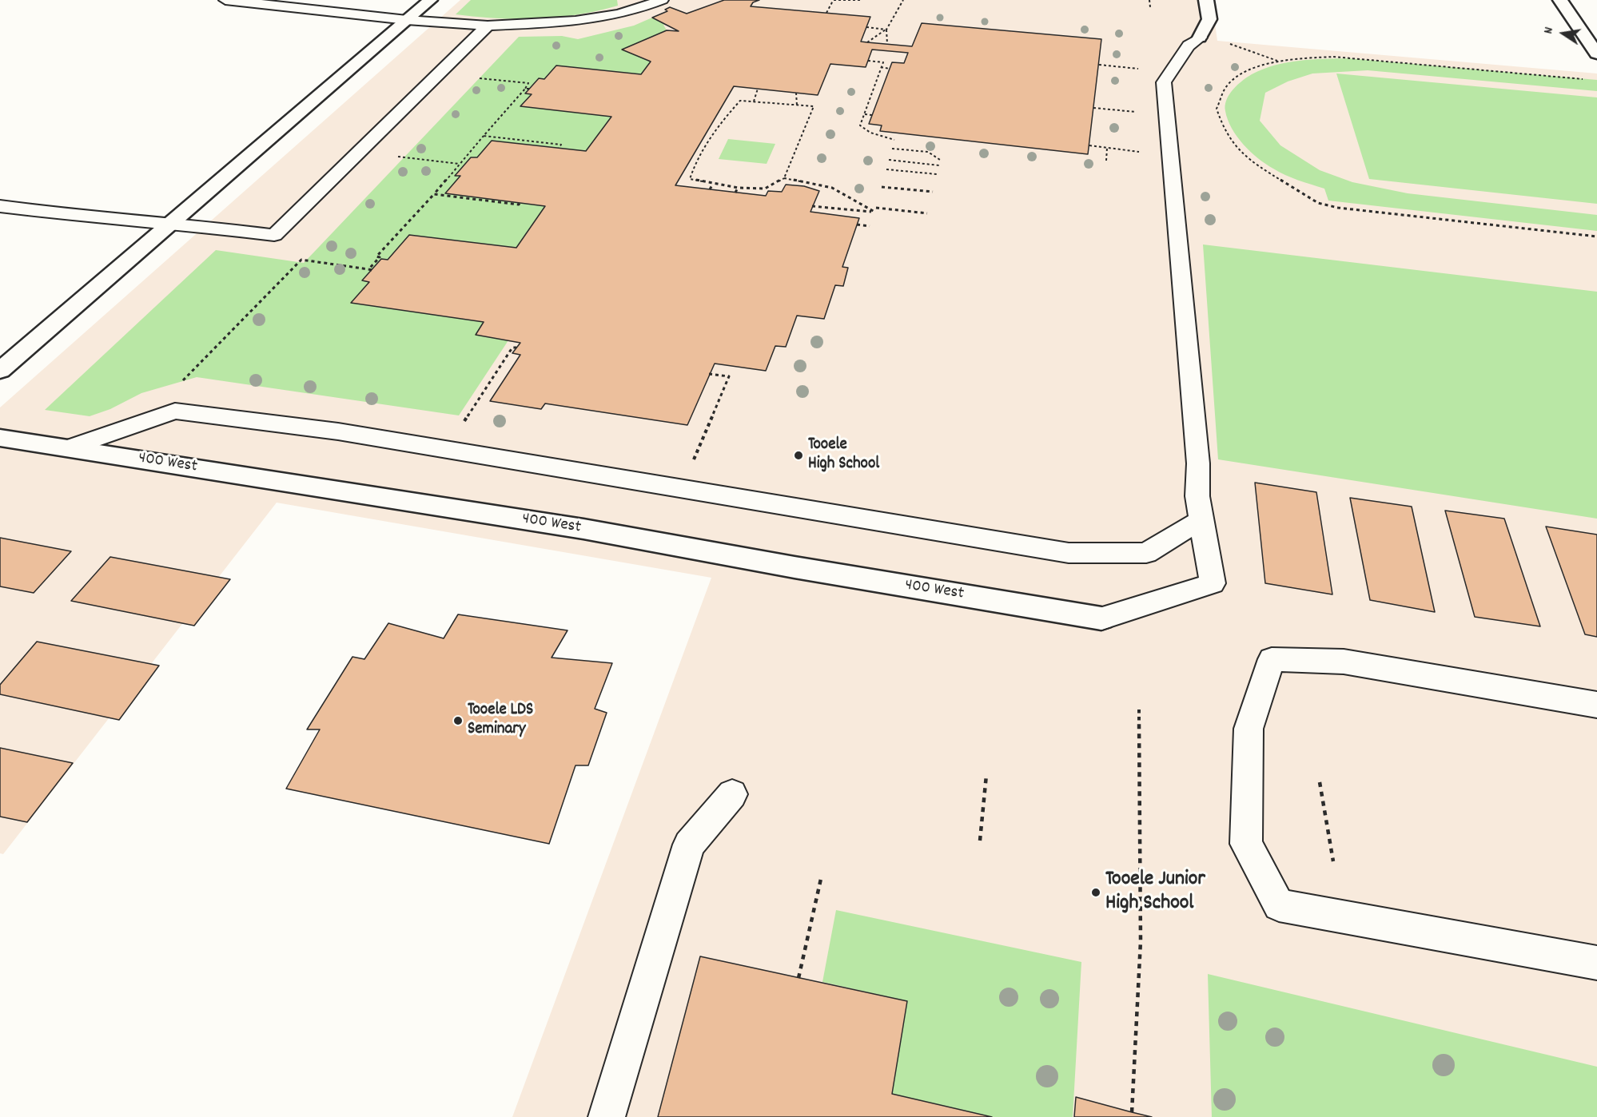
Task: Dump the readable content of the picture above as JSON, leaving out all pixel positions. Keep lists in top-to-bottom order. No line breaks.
{"streets":{"street":["400 West"]},"places":["Tooele High School","Tooele LDS Seminary","Tooele Junior High School"],"north":"left"}
